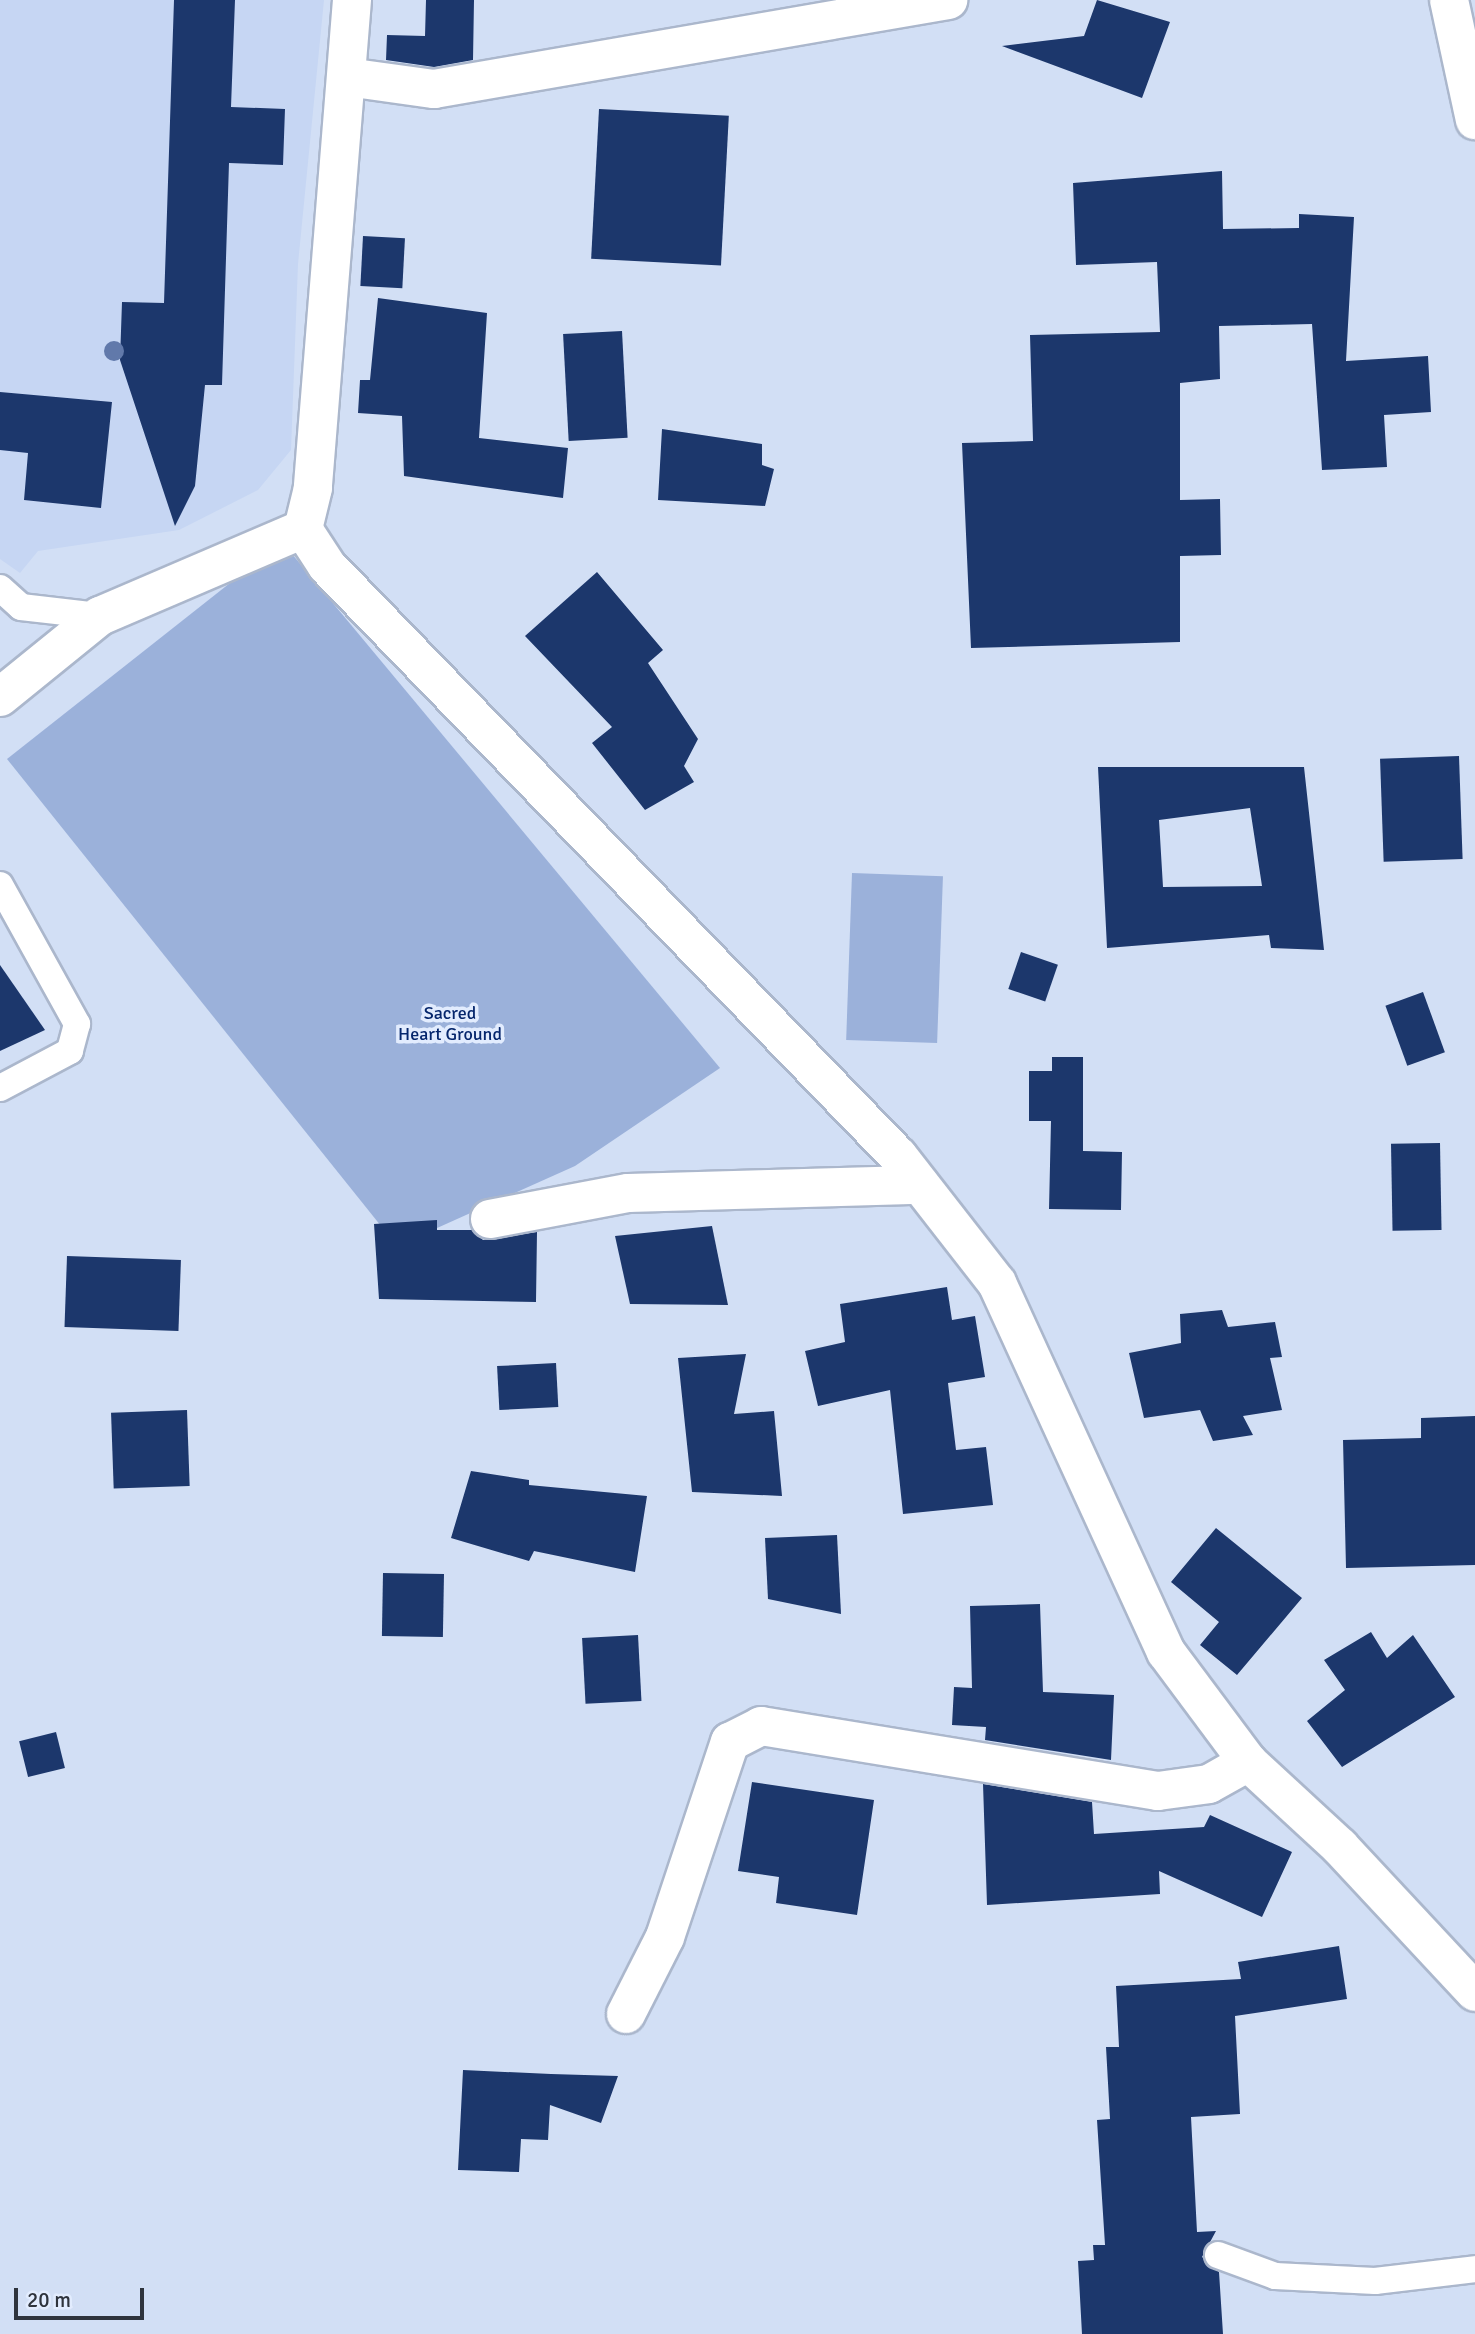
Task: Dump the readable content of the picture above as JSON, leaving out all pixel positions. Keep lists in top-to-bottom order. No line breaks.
{"parks":["Sacred Heart Ground"],"scale_bar":"20 m"}
